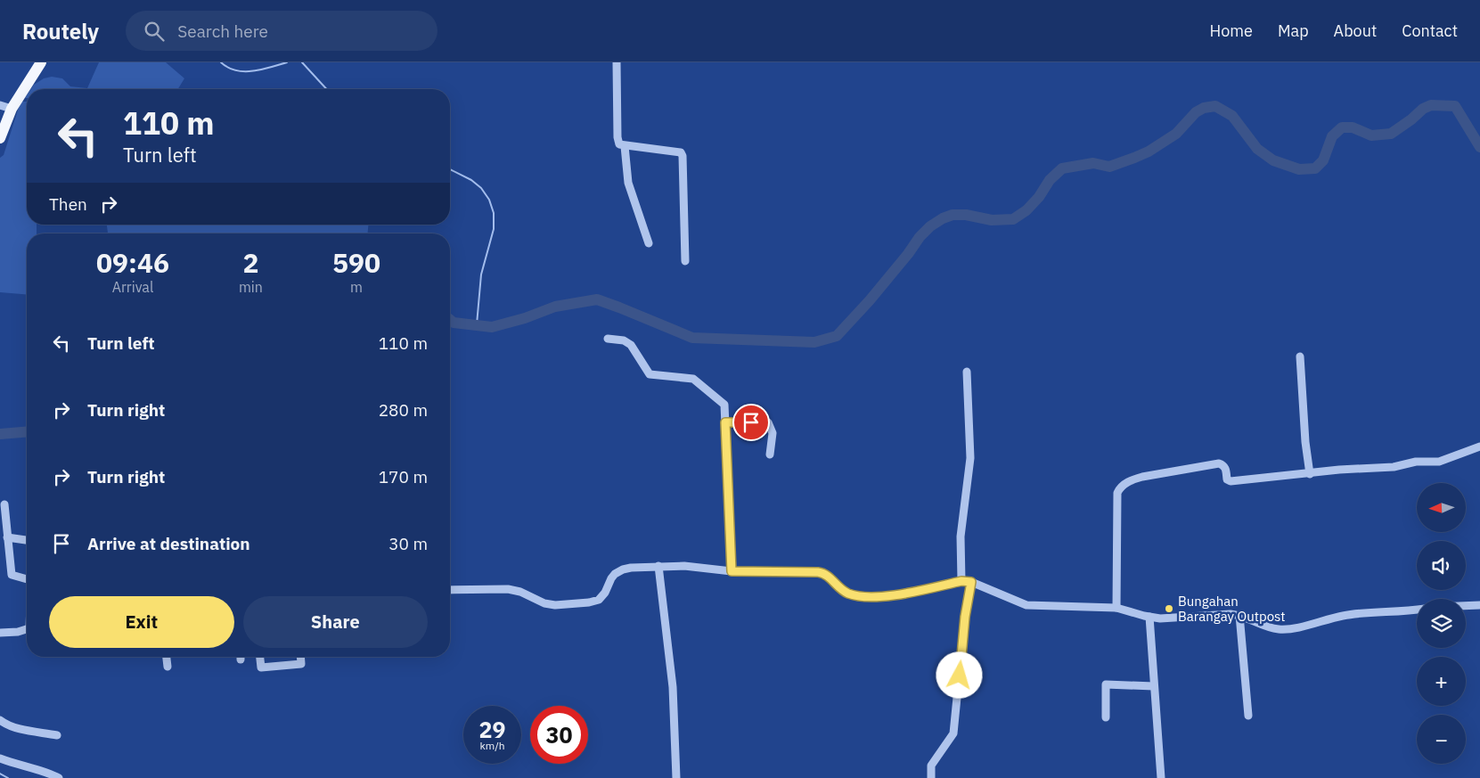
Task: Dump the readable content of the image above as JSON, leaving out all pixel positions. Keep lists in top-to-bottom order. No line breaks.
{"places":["Bungahan Barangay Outpost"],"north":"left","page":{"header":"Routely","search":"Search here","nav":["Home","Map","About","Contact"],"turn":["110 m","Turn left"],"then":"Then","eta":["09:46","Arrival","2","min","590","m"],"list":[{"name":"Turn left","value":"110 m"},{"name":"Turn right","value":"280 m"},{"name":"Turn right","value":"170 m"},{"name":"Arrive at destination","value":"30 m"}],"map_buttons":["+","−"],"buttons":["Exit","Share"],"speed":"29 km/h","limit":"30"}}
